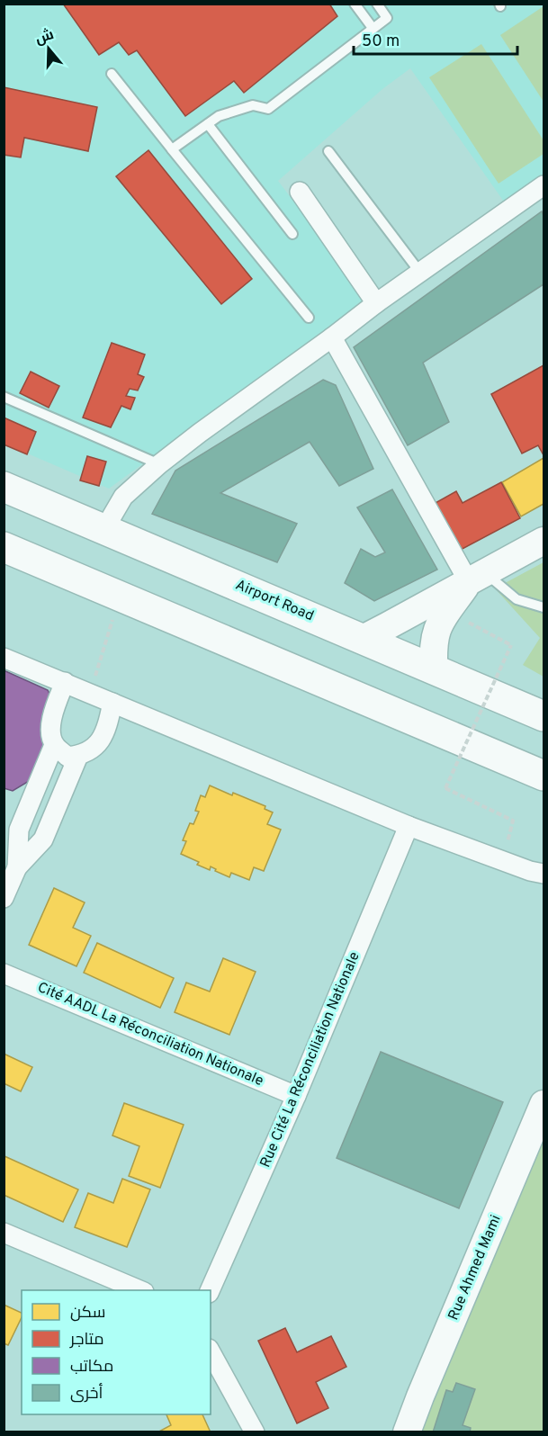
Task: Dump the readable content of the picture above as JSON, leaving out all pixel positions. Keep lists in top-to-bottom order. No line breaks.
{"streets":{"highway":["Airport Road"],"street":["Cité AADL La Réconciliation Nationale","Rue Cité La Réconciliation Nationale","Rue Ahmed Mami"]},"crossings":[["Cité AADL La Réconciliation Nationale","Rue Cité La Réconciliation Nationale"]],"legend":["سكن","متاجر","مكاتب","أخرى"],"scale_bar":"50 m","north":"top"}
